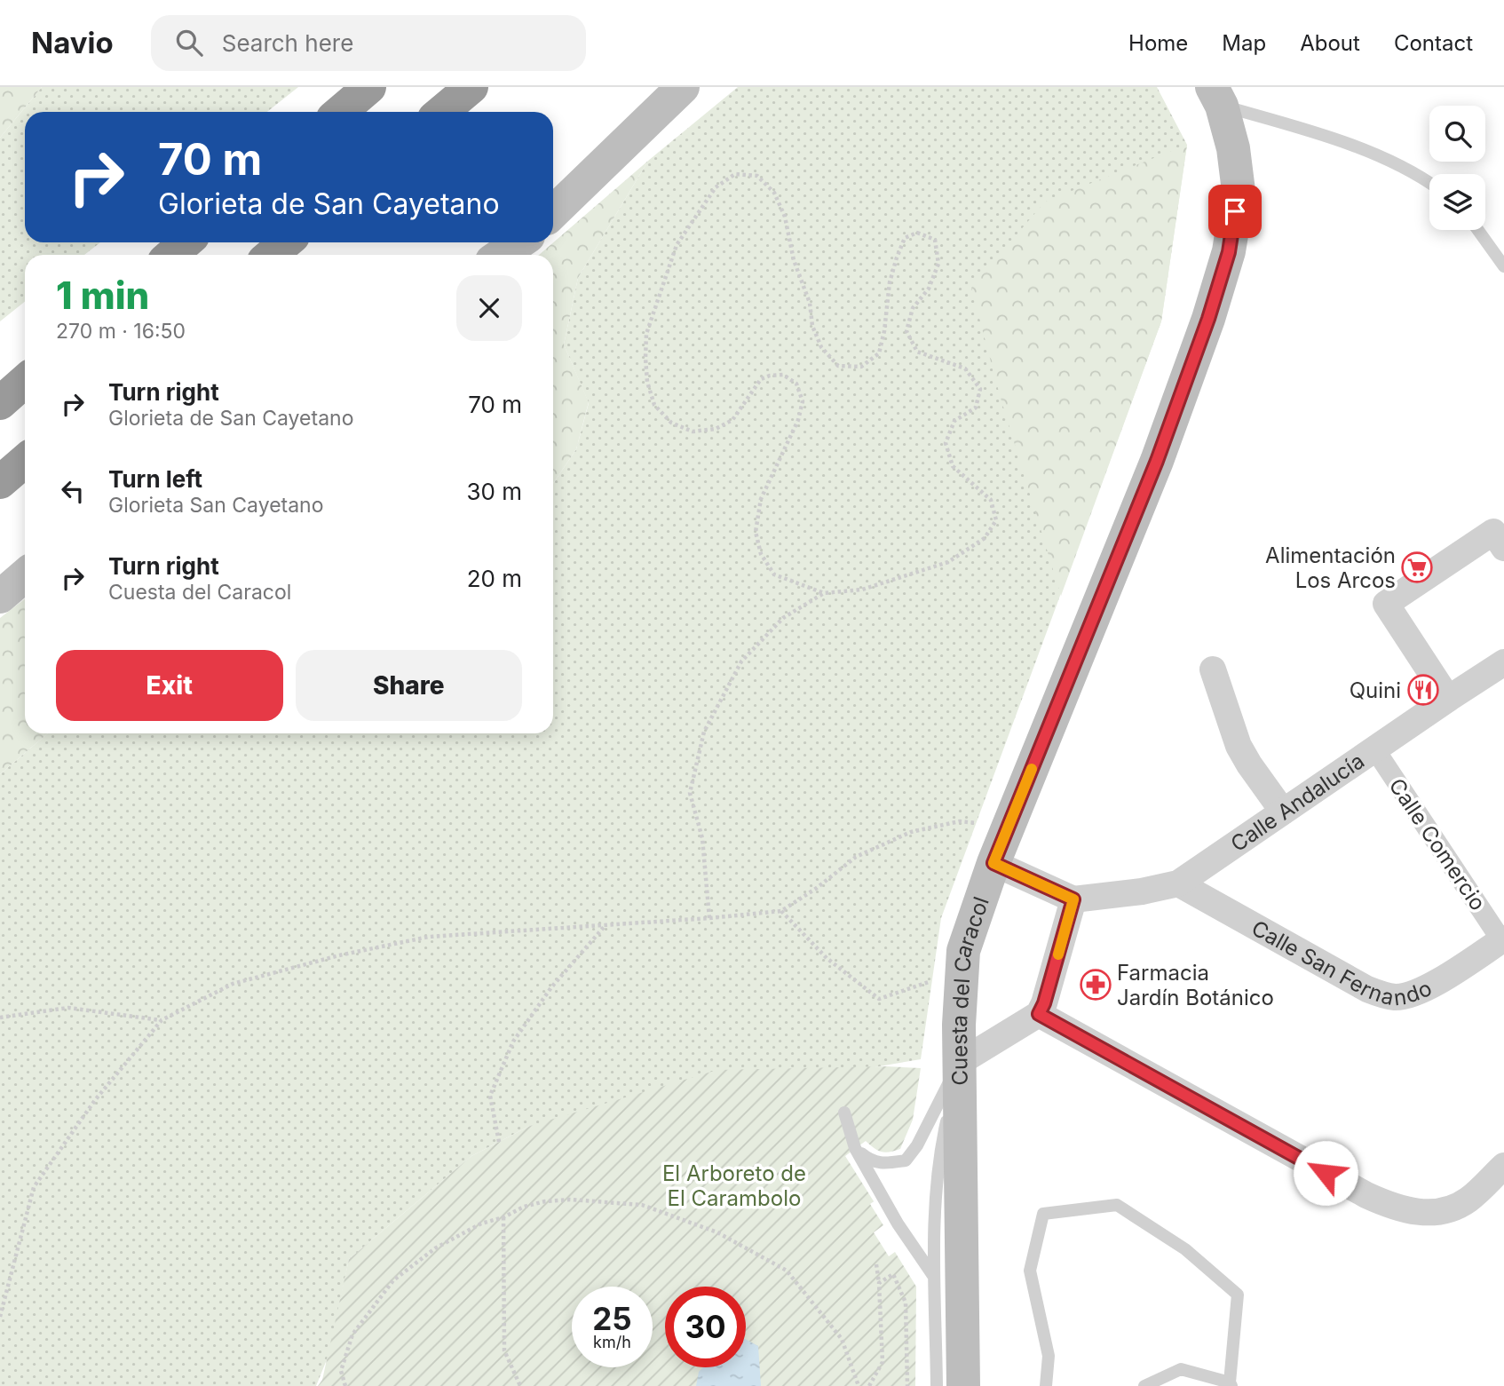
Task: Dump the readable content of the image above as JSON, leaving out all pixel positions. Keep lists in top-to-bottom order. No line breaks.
{"streets":{"main road":["Cuesta del Caracol"],"street":["Calle Andalucía","Calle Comercio","Calle San Fernando"]},"crossings":[["Calle Andalucía","Calle Comercio"],["Calle Andalucía","Calle San Fernando"],["Calle Comercio","Calle San Fernando"]],"parks":["El Arboreto de El Carambolo"],"places":{"supermarket":["Alimentación Los Arcos"],"restaurant":["Quini"],"pharmacy":["Farmacia Jardín Botánico"]},"page":{"header":"Navio","search":"Search here","nav":["Home","Map","About","Contact"],"turn":["70 m","Glorieta de San Cayetano"],"heading":["1 min","270 m · 16:50"],"list":[{"name":"Turn right","note":"Glorieta de San Cayetano","value":"70 m"},{"name":"Turn left","note":"Glorieta San Cayetano","value":"30 m"},{"name":"Turn right","note":"Cuesta del Caracol","value":"20 m"}],"buttons":["Exit","Share"],"speed":"25 km/h","limit":"30"}}
